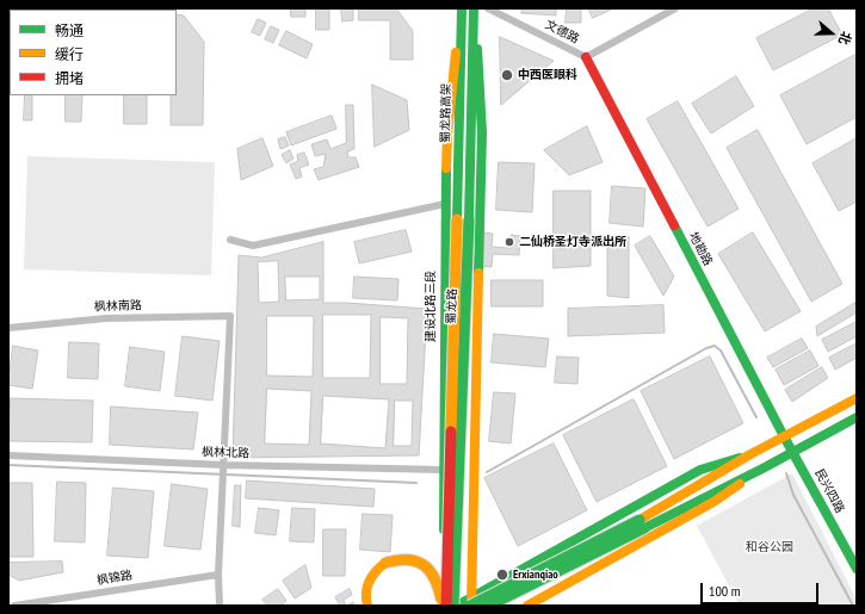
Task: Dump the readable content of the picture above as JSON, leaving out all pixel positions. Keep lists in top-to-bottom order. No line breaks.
{"streets":{"main road":["蜀龙路高架","地勘路","建设北路三段","蜀龙路","民兴四路"],"street":["文德路","枫林南路","枫林北路","枫锦路"]},"crossings":[["文德路","地勘路"],["蜀龙路高架","建设北路三段"],["蜀龙路高架","蜀龙路"],["地勘路","民兴四路"],["枫林南路","枫林北路"],["建设北路三段","蜀龙路"],["建设北路三段","枫林北路"]],"parks":["和谷公园"],"places":["中西医眼科","二仙桥圣灯寺派出所","Erxianqiao"],"legend":["畅通","缓行","拥堵"],"scale_bar":"100 m","north":"right"}
